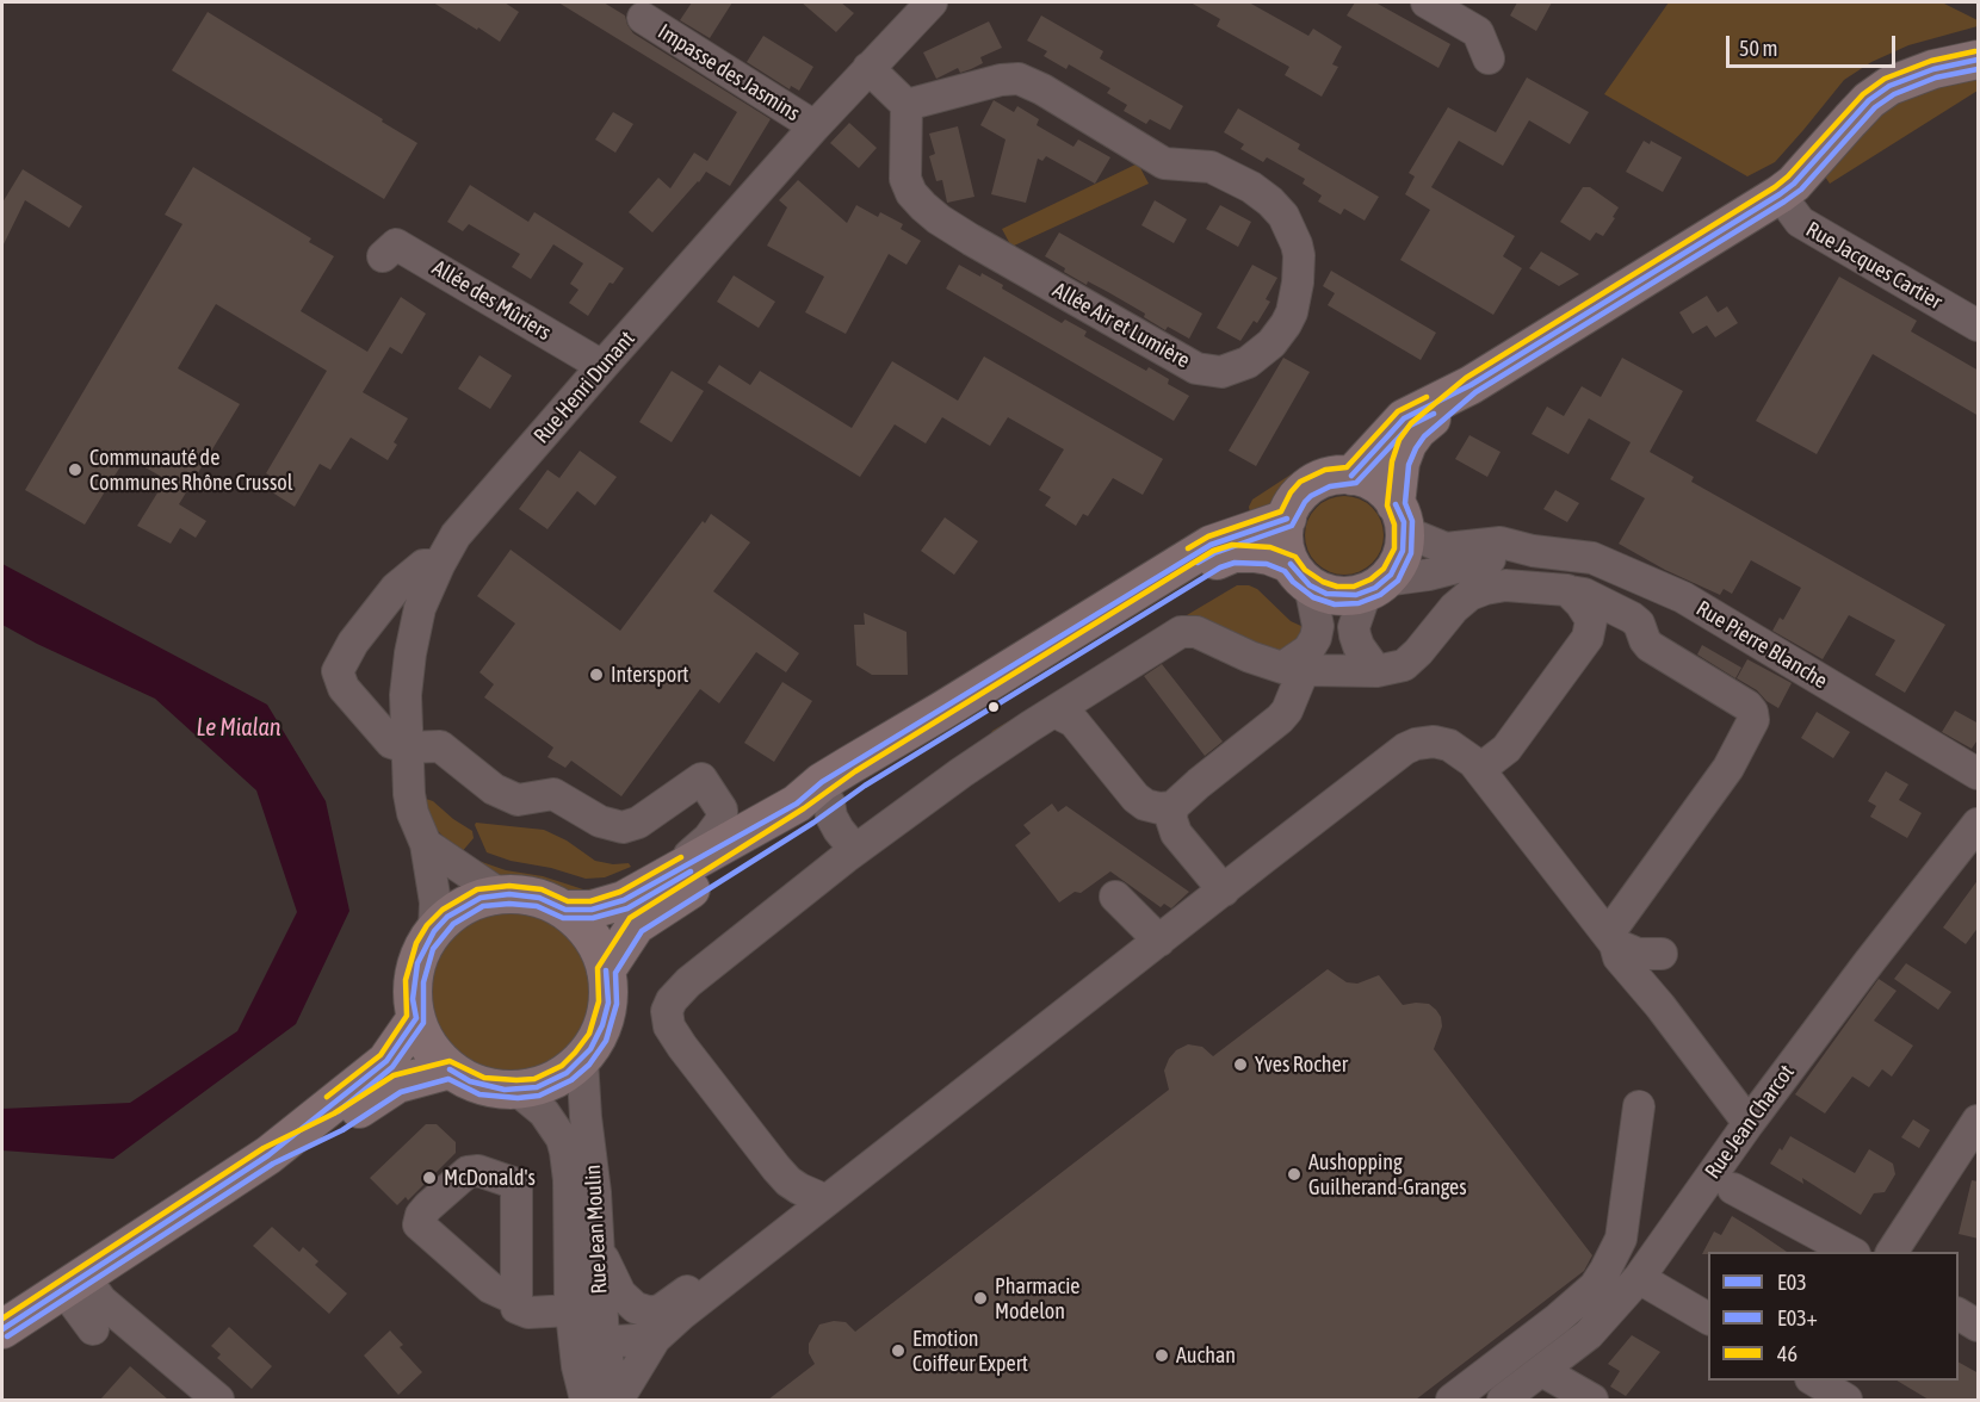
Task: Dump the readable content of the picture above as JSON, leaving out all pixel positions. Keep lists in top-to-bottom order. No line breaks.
{"streets":{"street":["Impasse des Jasmins","Rue Jacques Cartier","Allée des Mûriers","Allée Air et Lumière","Rue Henri Dunant","Rue Pierre Blanche","Rue Jean Charcot","Rue Jean Moulin"]},"crossings":[["Impasse des Jasmins","Rue Henri Dunant"],["Allée des Mûriers","Rue Henri Dunant"],["Rue Henri Dunant","Rue Jean Moulin"]],"water":["Le Mialan"],"places":["Communauté de Communes Rhône Crussol","Intersport","Yves Rocher","Aushopping Guilherand-Granges","McDonald's","Pharmacie Modelon","Emotion Coiffeur Expert","Auchan"],"lines":["transit line 46","transit line E03","transit line E03+"],"legend":["E03","E03+","46"],"scale_bar":"50 m"}
